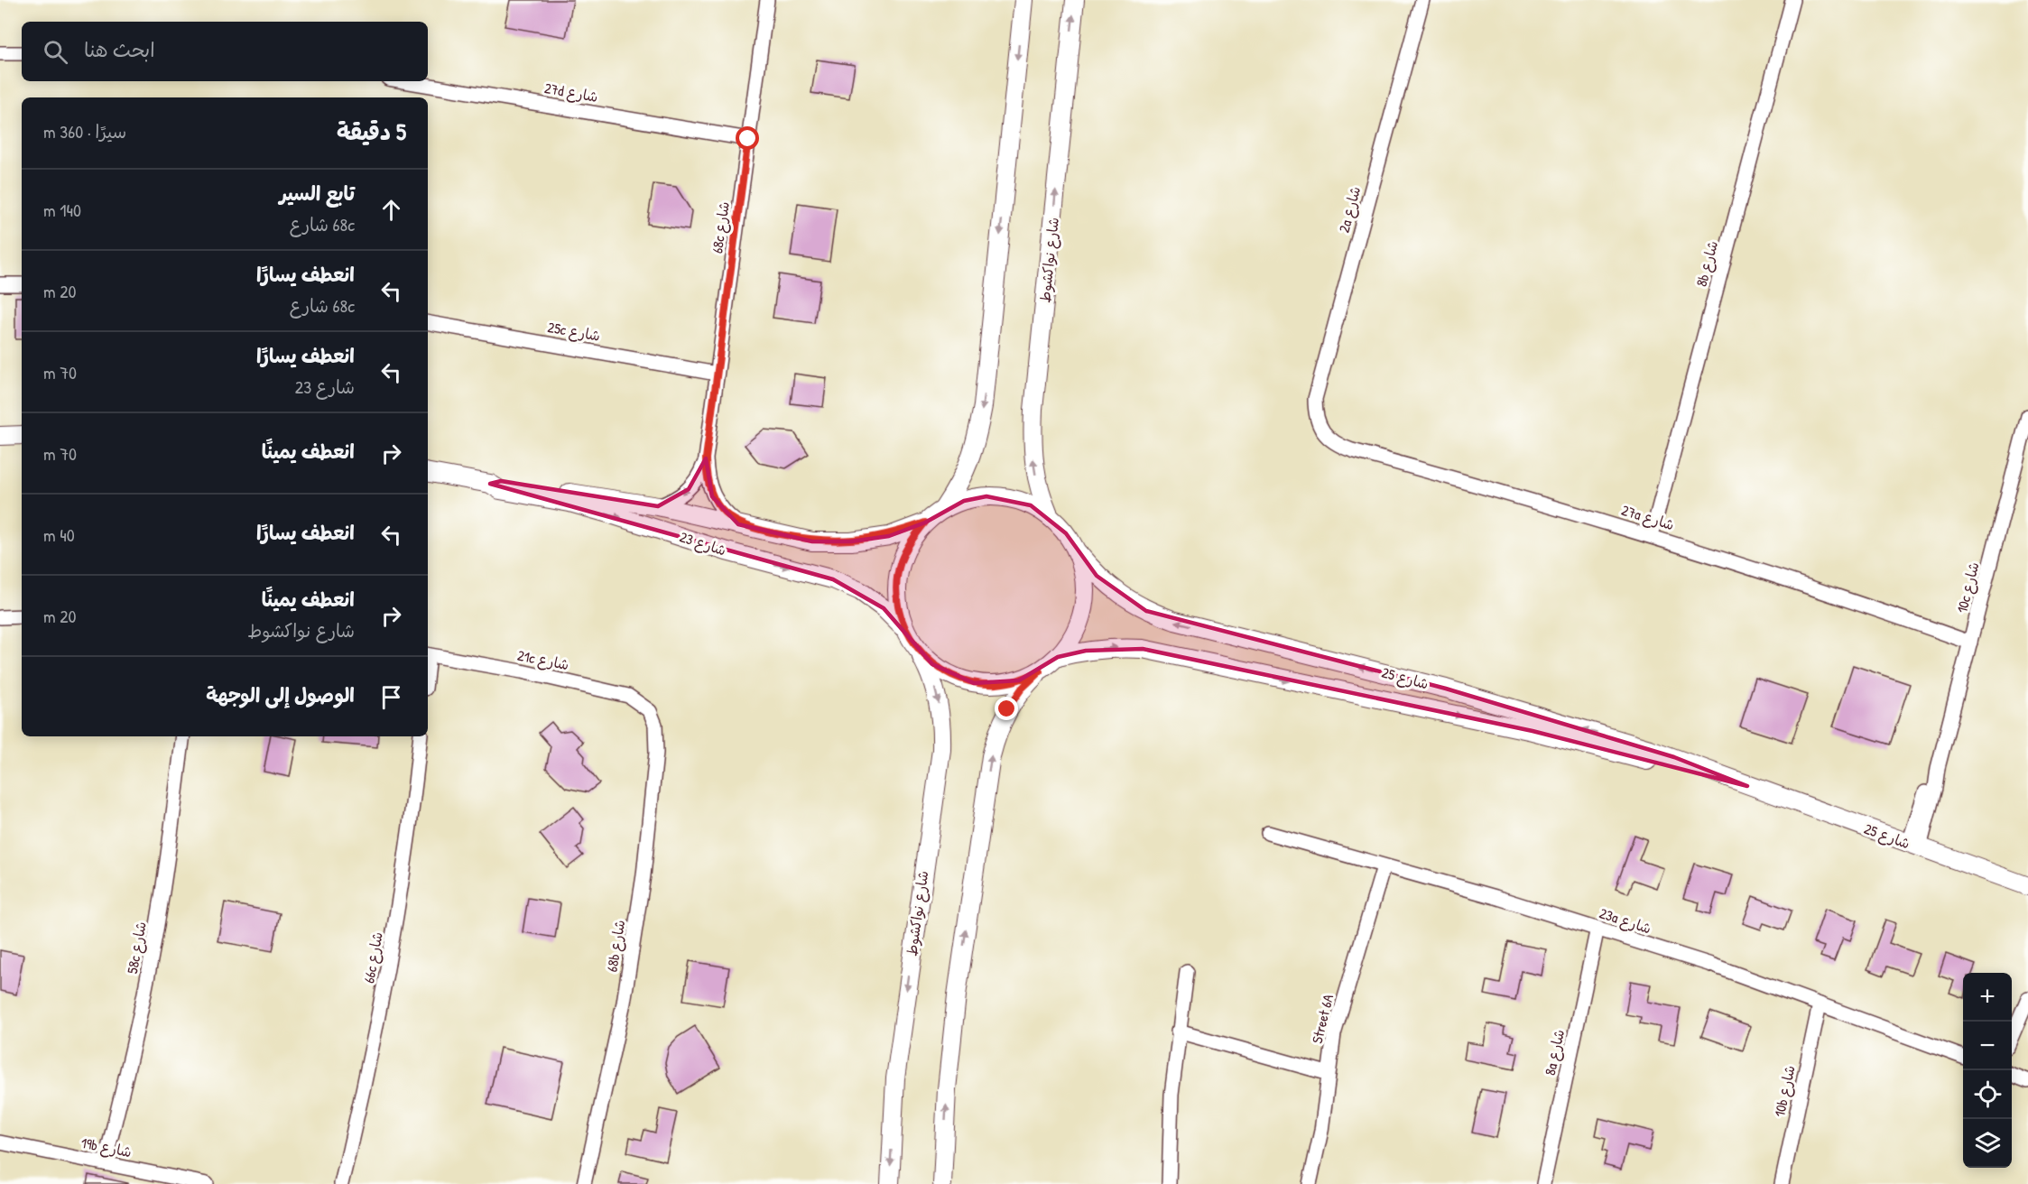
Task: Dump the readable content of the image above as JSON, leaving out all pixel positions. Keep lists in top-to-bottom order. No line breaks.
{"streets":{"street":["27d شارع","2a شارع","68c شارع","شارع نواكشوط","8b شارع","25c شارع","27a شارع","شارع 23","10c شارع","21c شارع","شارع 25","23a شارع","68b شارع","58c شارع","66c شارع","Street 6A","8a شارع","10b شارع","19b شارع"]},"crossings":[["27d شارع","68c شارع"],["2a شارع","27a شارع"],["68c شارع","25c شارع"],["68c شارع","شارع 23"],["شارع نواكشوط","شارع 23"],["شارع نواكشوط","شارع 25"],["8b شارع","27a شارع"],["27a شارع","10c شارع"],["شارع 23","شارع 25"],["10c شارع","شارع 25"],["21c شارع","68b شارع"],["23a شارع","Street 6A"],["23a شارع","8a شارع"],["23a شارع","10b شارع"],["58c شارع","19b شارع"]],"page":{"search":"ابحث هنا","heading":["5 دقيقة","سيرًا · 360 m"],"list":[["تابع السير","68c شارع","140 m"],["انعطف يسارًا","68c شارع","20 m"],["انعطف يسارًا","شارع 23","70 m"],["انعطف يمينًا","70 m"],["انعطف يسارًا","40 m"],["انعطف يمينًا","شارع نواكشوط","20 m"],"الوصول إلى الوجهة"],"map_buttons":["+","−"]}}
